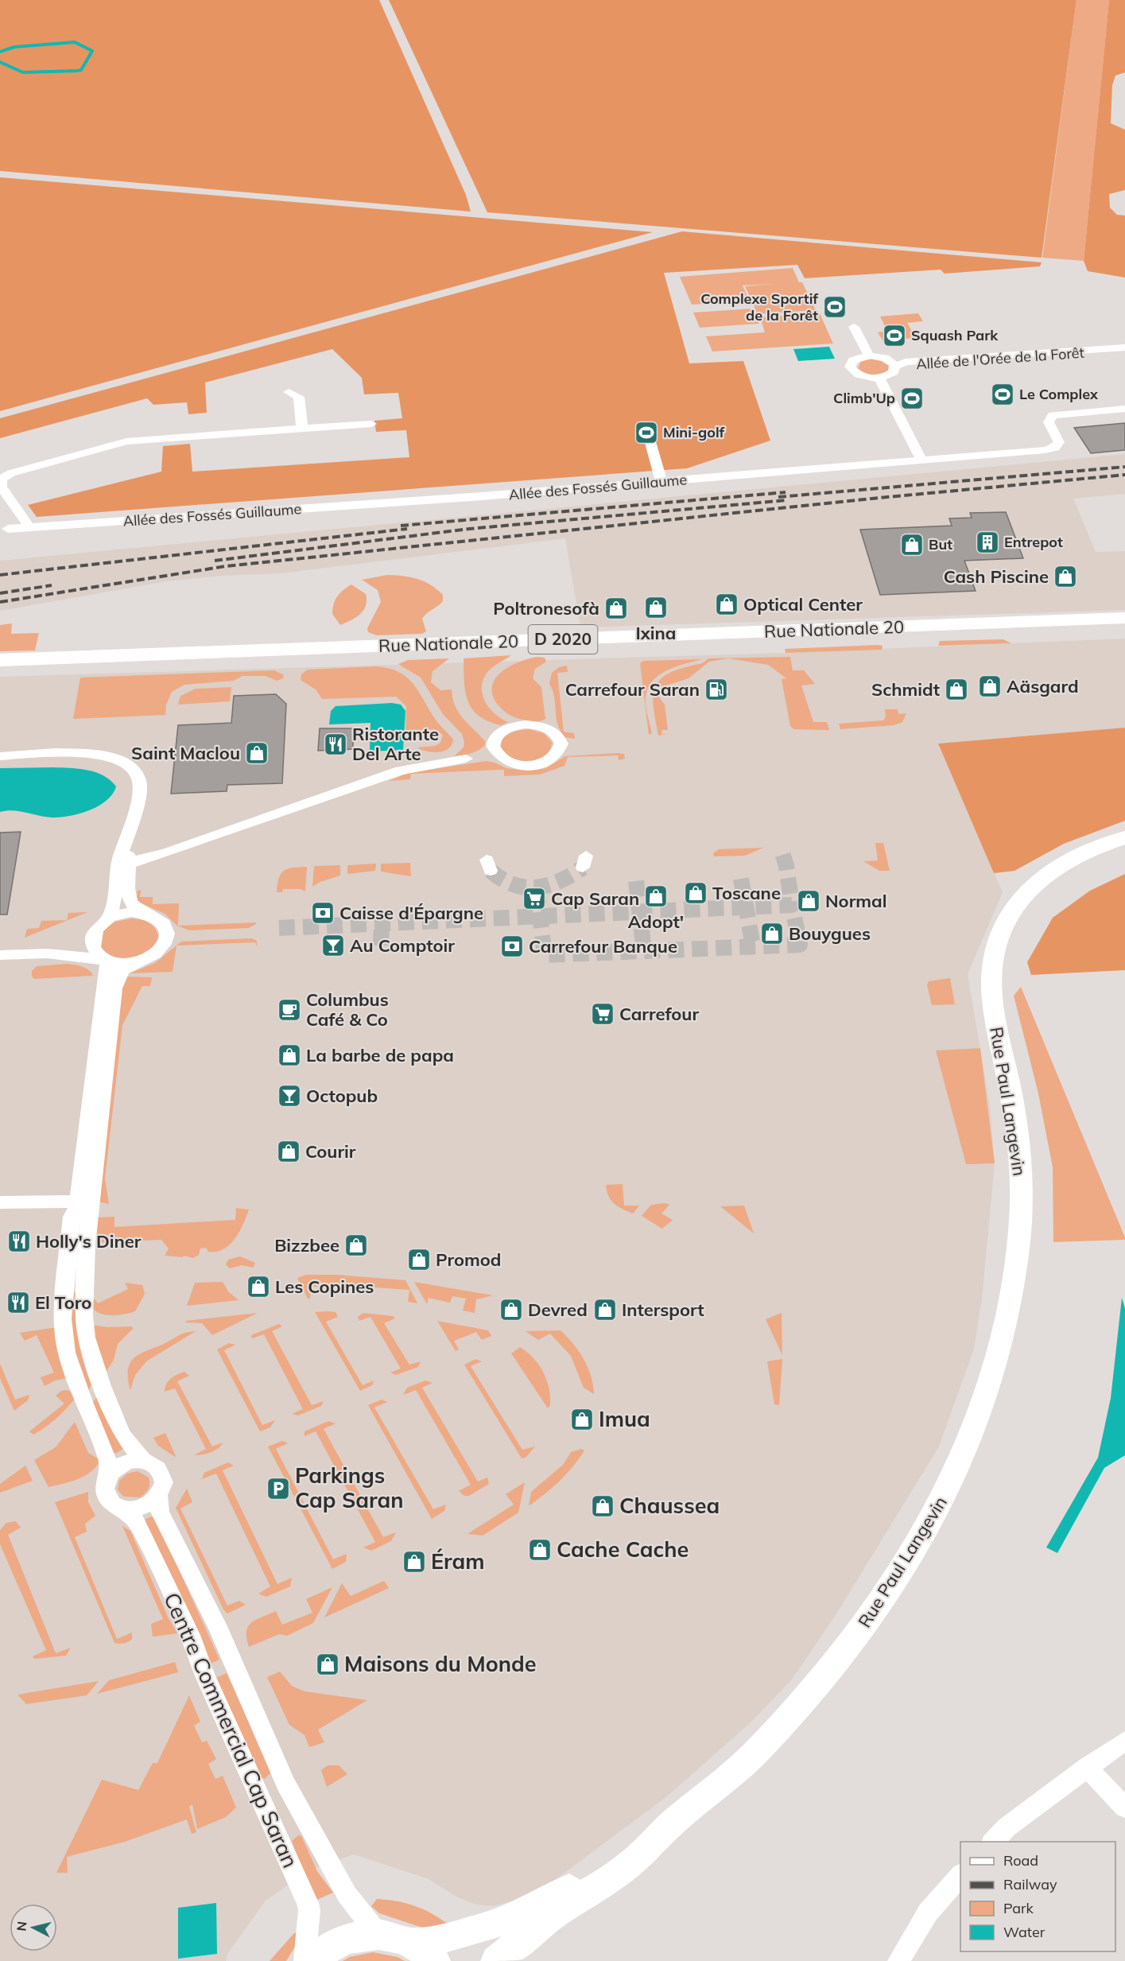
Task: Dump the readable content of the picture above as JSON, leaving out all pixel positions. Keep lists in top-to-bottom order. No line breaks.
{"streets":{"main road":["Rue Nationale 20","D 2020","Rue Paul Langevin"],"street":["Allée de l'Orée de la Forêt","Allée des Fossés Guillaume","Centre Commercial Cap Saran"]},"places":{"sports":["Complexe Sportif de la Forêt","Squash Park","Le Complex","Climb'Up","Mini-golf"],"building":["Entrepot"],"shop":["But","Cash Piscine","Optical Center","Ixina","Poltronesofà","Aäsgard","Schmidt","Saint Maclou","Toscane","Adopt'","Normal","Bouygues","La barbe de papa","Courir","Bizzbee","Promod","Les Copines","Devred","Intersport","Imua","Chaussea","Cache Cache","Éram","Maisons du Monde"],"fuel station":["Carrefour Saran"],"restaurant":["Ristorante Del Arte","Holly's Diner","El Toro"],"supermarket":["Cap Saran","Carrefour"],"bank":["Caisse d'Épargne","Carrefour Banque"],"bar":["Au Comptoir","Octopub"],"cafe":["Columbus Café & Co"],"parking":["Parkings Cap Saran"]},"legend":["Road","Railway","Park","Water"],"north":"left"}
